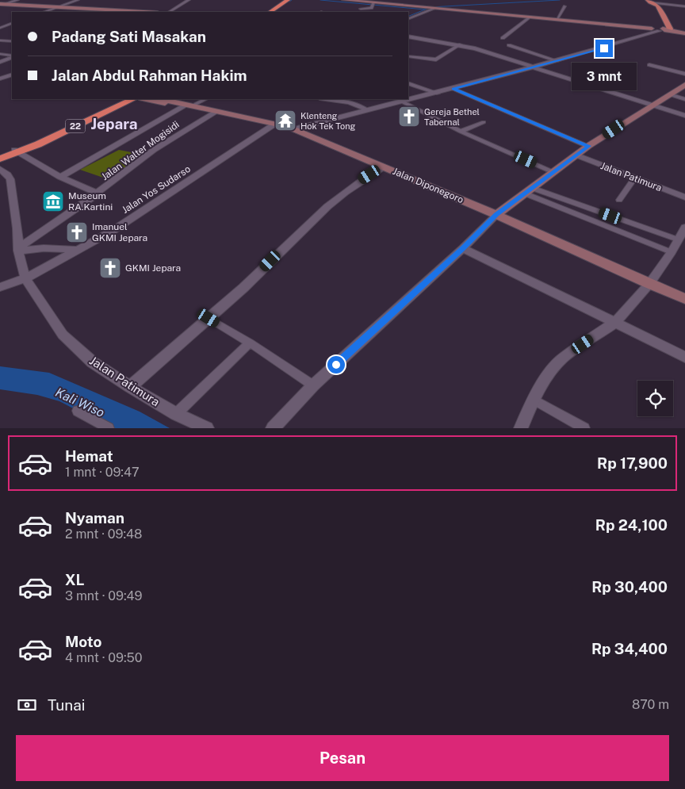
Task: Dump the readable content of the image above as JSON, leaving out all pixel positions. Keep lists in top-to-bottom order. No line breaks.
{"streets":{"highway":["22"],"main road":["Jalan Diponegoro"],"street":["Jalan Walter Mogisidi","Jalan Patimura","Jalan Yos Sudarso"]},"crossings":[["Jalan Walter Mogisidi","Jalan Patimura"],["Jalan Walter Mogisidi","Jalan Diponegoro"],["Jalan Patimura","Jalan Yos Sudarso"],["Jalan Diponegoro","Jalan Yos Sudarso"]],"districts":["Jepara"],"water":["Kali Wiso"],"places":{"church":["Gereja Bethel Tabernal","Imanuel GKMI Jepara","GKMI Jepara"],"temple":["Klenteng Hok Tek Tong"],"museum":["Museum RA.Kartini"]},"page":{"banner":["Padang Sati Masakan","Jalan Abdul Rahman Hakim"],"bubble":"3 mnt","list":[{"name":"Hemat","note":"1 mnt · 09:47","value":"Rp 17,900"},{"name":"Nyaman","note":"2 mnt · 09:48","value":"Rp 24,100"},{"name":"XL","note":"3 mnt · 09:49","value":"Rp 30,400"},{"name":"Moto","note":"4 mnt · 09:50","value":"Rp 34,400"}],"pay":["Tunai","870 m"],"buttons":"Pesan"}}
